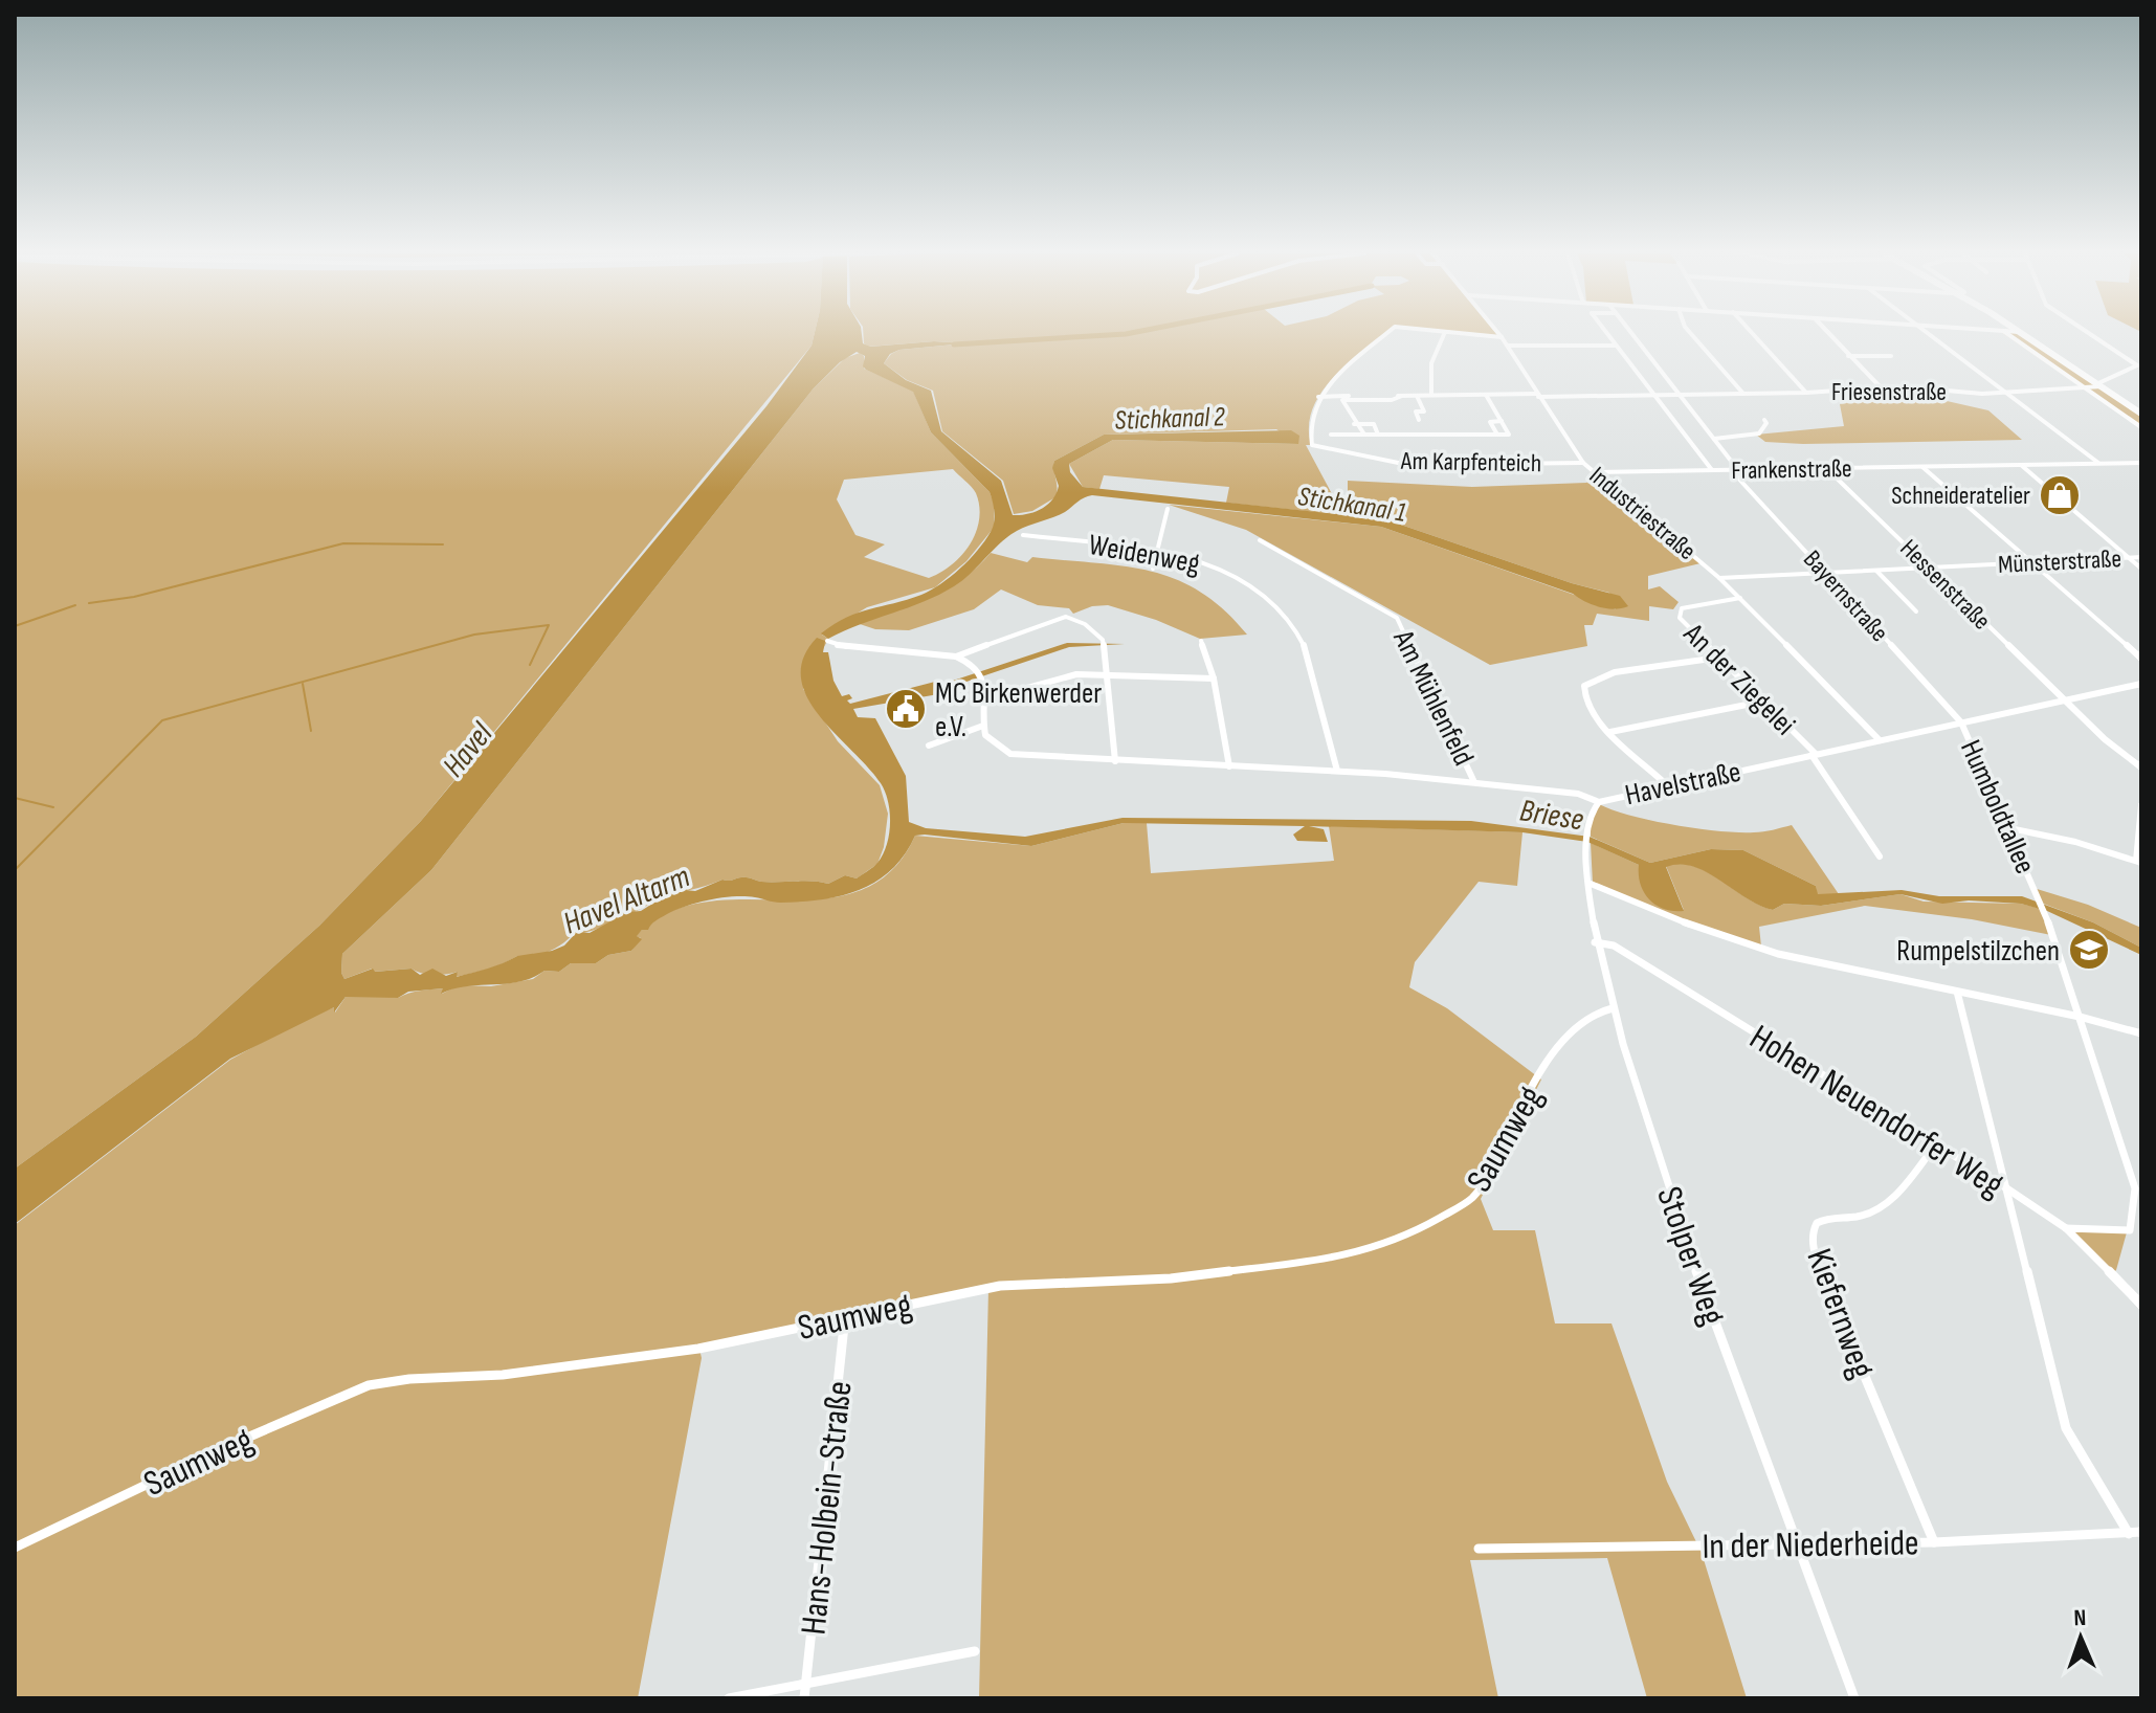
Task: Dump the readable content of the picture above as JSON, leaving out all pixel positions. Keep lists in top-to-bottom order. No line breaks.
{"streets":{"street":["Friesenstraße","Am Karpfenteich","Frankenstraße","Industriestraße","Weidenweg","Münsterstraße","Hessenstraße","Bayernstraße","An der Ziegelei","Am Mühlenfeld","Havelstraße","Humboldtallee","Hohen Neuendorfer Weg","Saumweg","Stolper Weg","Kiefernweg","Hans-Holbein-Straße","In der Niederheide"]},"crossings":[["Friesenstraße","Am Karpfenteich"],["Friesenstraße","Industriestraße"],["Am Karpfenteich","Industriestraße"],["Frankenstraße","Industriestraße"],["Frankenstraße","Hessenstraße"],["Frankenstraße","Bayernstraße"],["Industriestraße","Münsterstraße"],["Industriestraße","An der Ziegelei"],["Industriestraße","Havelstraße"],["Weidenweg","Havelstraße"],["Münsterstraße","Hessenstraße"],["Münsterstraße","Bayernstraße"],["Hessenstraße","Havelstraße"],["Bayernstraße","Havelstraße"],["Bayernstraße","Humboldtallee"],["An der Ziegelei","Havelstraße"],["Am Mühlenfeld","Havelstraße"],["Havelstraße","Humboldtallee"],["Havelstraße","Stolper Weg"],["Hohen Neuendorfer Weg","Stolper Weg"],["Hohen Neuendorfer Weg","Kiefernweg"],["Saumweg","Stolper Weg"],["Saumweg","Hans-Holbein-Straße"],["Stolper Weg","In der Niederheide"],["Kiefernweg","In der Niederheide"]],"water":["Stichkanal 2","Stichkanal 1","Havel","Briese","Havel Altarm"],"places":{"shop":["Schneideratelier"],"public building":["MC Birkenwerder e.V."],"school or university":["Rumpelstilzchen"]},"north":"top"}
